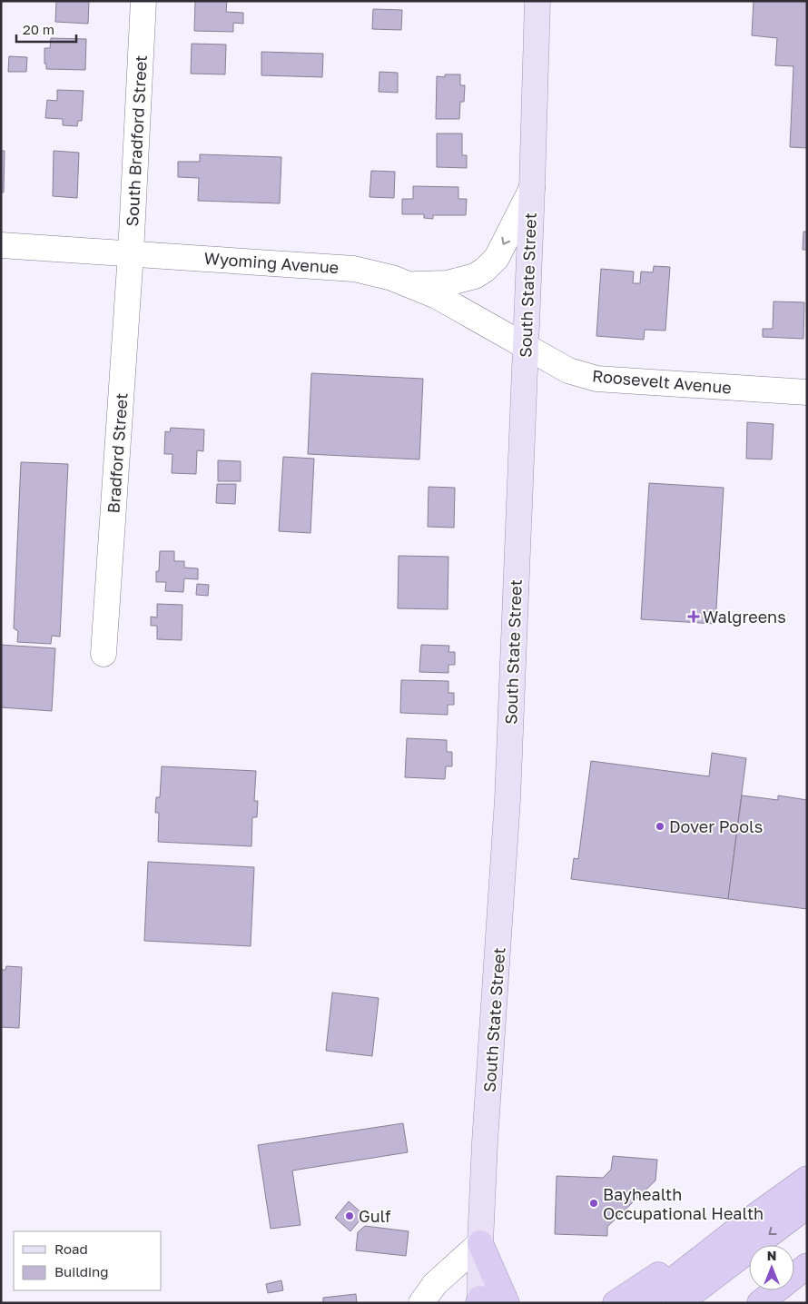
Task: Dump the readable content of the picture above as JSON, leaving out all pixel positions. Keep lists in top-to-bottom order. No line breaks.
{"streets":{"main road":["South State Street"],"street":["South Bradford Street","Wyoming Avenue","Roosevelt Avenue","Bradford Street"]},"crossings":[["South Bradford Street","Wyoming Avenue"],["South Bradford Street","Bradford Street"],["Wyoming Avenue","South State Street"],["Wyoming Avenue","Roosevelt Avenue"],["Wyoming Avenue","Bradford Street"],["South State Street","Roosevelt Avenue"]],"places":{"health":["Walgreens"],"other":["Dover Pools","Bayhealth Occupational Health","Gulf"]},"legend":["Road","Building"],"scale_bar":"20 m","north":"top"}
